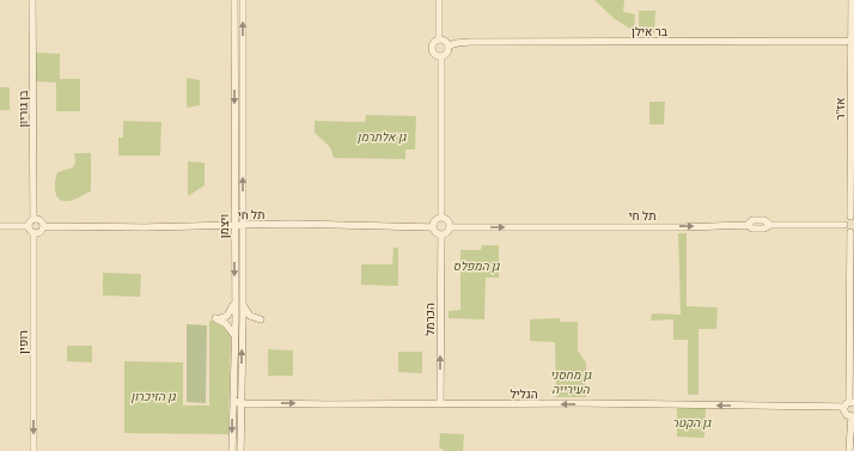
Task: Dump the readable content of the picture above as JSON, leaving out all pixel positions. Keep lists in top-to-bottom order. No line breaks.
{"streets":{"street":["בר אילן","בן גוריון","אז\"ר","תל חי","ויצמן","הכרמל","רופין","הגליל"]},"crossings":[["בר אילן","אז\"ר"],["בן גוריון","תל חי"],["בן גוריון","רופין"],["תל חי","ויצמן"],["תל חי","הכרמל"],["תל חי","רופין"],["ויצמן","הגליל"],["הכרמל","הגליל"]],"one_way":["תל חי","הכרמל","רופין"],"parks":["גן אלתרמן","גן המפלס","גן מחסני העירייה","גן הזיכרון","גן הקטר"]}
